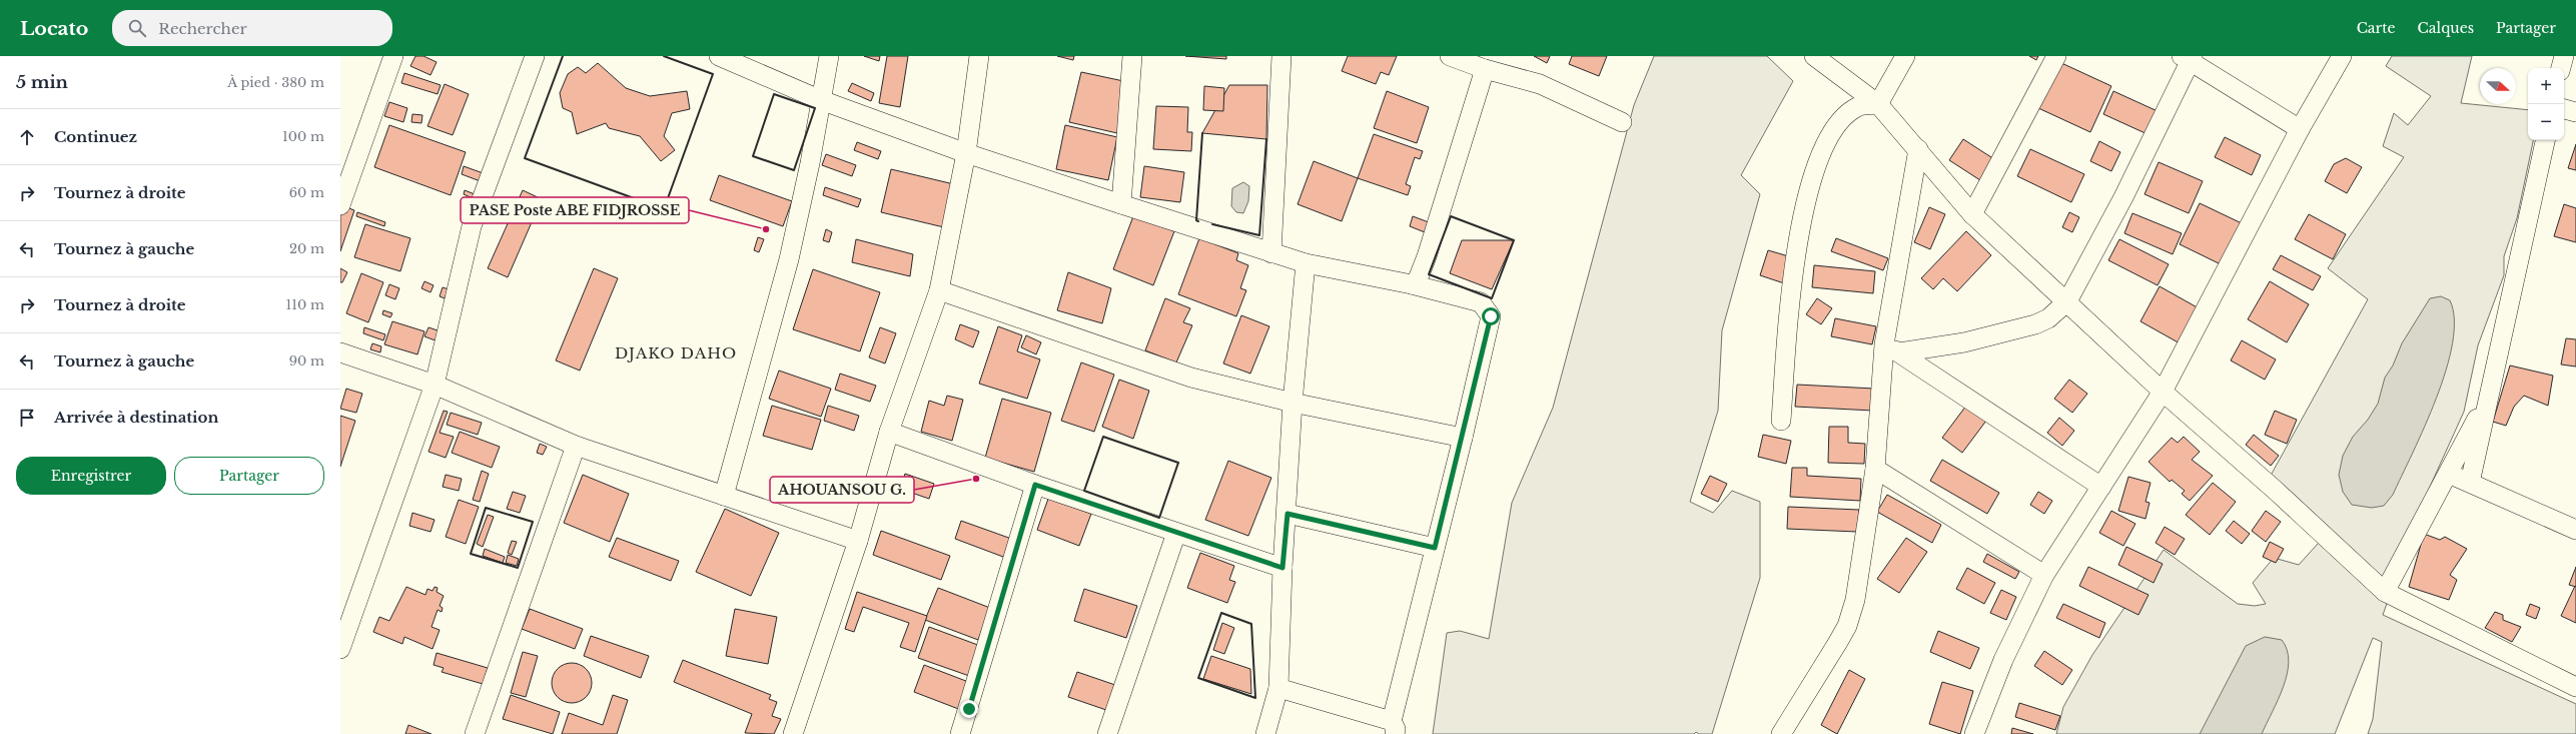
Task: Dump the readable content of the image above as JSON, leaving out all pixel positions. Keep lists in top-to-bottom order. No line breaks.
{"districts":["DJAKO DAHO"],"places":["PASE Poste ABE FIDJROSSE","AHOUANSOU G."],"north":"right","page":{"header":"Locato","search":"Rechercher","nav":["Carte","Calques","Partager"],"heading":["5 min","À pied · 380 m"],"map_buttons":["+","−"],"list":[["Continuez","100 m"],["Tournez à droite","60 m"],["Tournez à gauche","20 m"],["Tournez à droite","110 m"],["Tournez à gauche","90 m"],"Arrivée à destination"],"buttons":["Enregistrer","Partager"]}}
